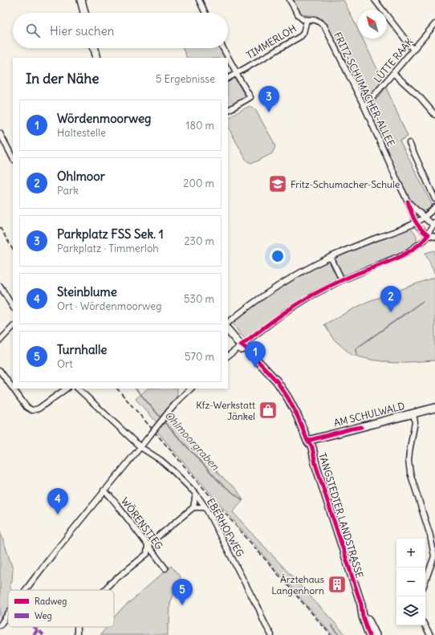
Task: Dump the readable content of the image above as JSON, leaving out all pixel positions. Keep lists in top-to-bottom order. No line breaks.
{"streets":{"street":["TIMMERLOH","LÜTTE RAAK","FRITZ-SCHUMACHER-ALLEE","AM SCHULWALD","TANGSTEDTER LANDSTRASSE","WÖRENSTIEG","EBERHOFWEG"]},"crossings":[["TIMMERLOH","FRITZ-SCHUMACHER-ALLEE"],["LÜTTE RAAK","FRITZ-SCHUMACHER-ALLEE"],["AM SCHULWALD","TANGSTEDTER LANDSTRASSE"]],"water":["Ohlmoorgraben"],"places":{"school or university":["Fritz-Schumacher-Schule"],"shop":["Kfz-Werkstatt Jänkel"],"building":["Ärztehaus Langenhorn"]},"legend":["Radweg","Weg"],"north":"top left","page":{"search":"Hier suchen","heading":["In der Nähe","5 Ergebnisse"],"pins":["3","2","1","4","5"],"list":[{"mark":"1","name":"Wördenmoorweg","note":"Haltestelle","value":"180 m"},{"mark":"2","name":"Ohlmoor","note":"Park","value":"200 m"},{"mark":"3","name":"Parkplatz FSS Sek. 1","note":"Parkplatz · Timmerloh","value":"230 m"},{"mark":"4","name":"Steinblume","note":"Ort · Wördenmoorweg","value":"530 m"},{"mark":"5","name":"Turnhalle","note":"Ort","value":"570 m"}],"map_buttons":["+","−"]}}
